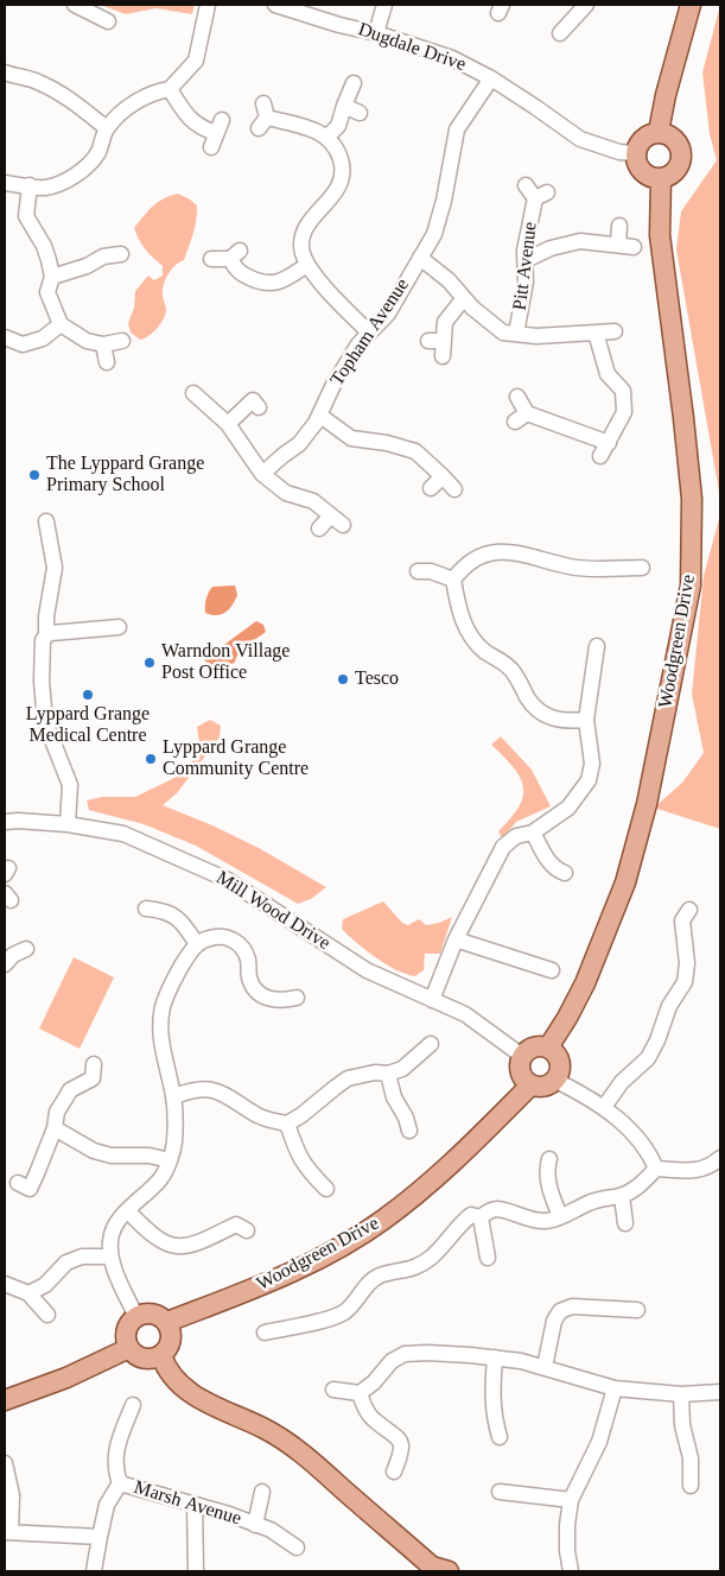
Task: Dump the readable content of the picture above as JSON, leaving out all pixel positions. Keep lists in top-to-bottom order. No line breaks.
{"streets":{"main road":["Woodgreen Drive"],"street":["Dugdale Drive","Pitt Avenue","Topham Avenue","Mill Wood Drive","Marsh Avenue"]},"crossings":[["Dugdale Drive","Topham Avenue"],["Dugdale Drive","Woodgreen Drive"],["Woodgreen Drive","Mill Wood Drive"]],"places":["The Lyppard Grange Primary School","Warndon Village Post Office","Tesco","Lyppard Grange Medical Centre","Lyppard Grange Community Centre"]}
